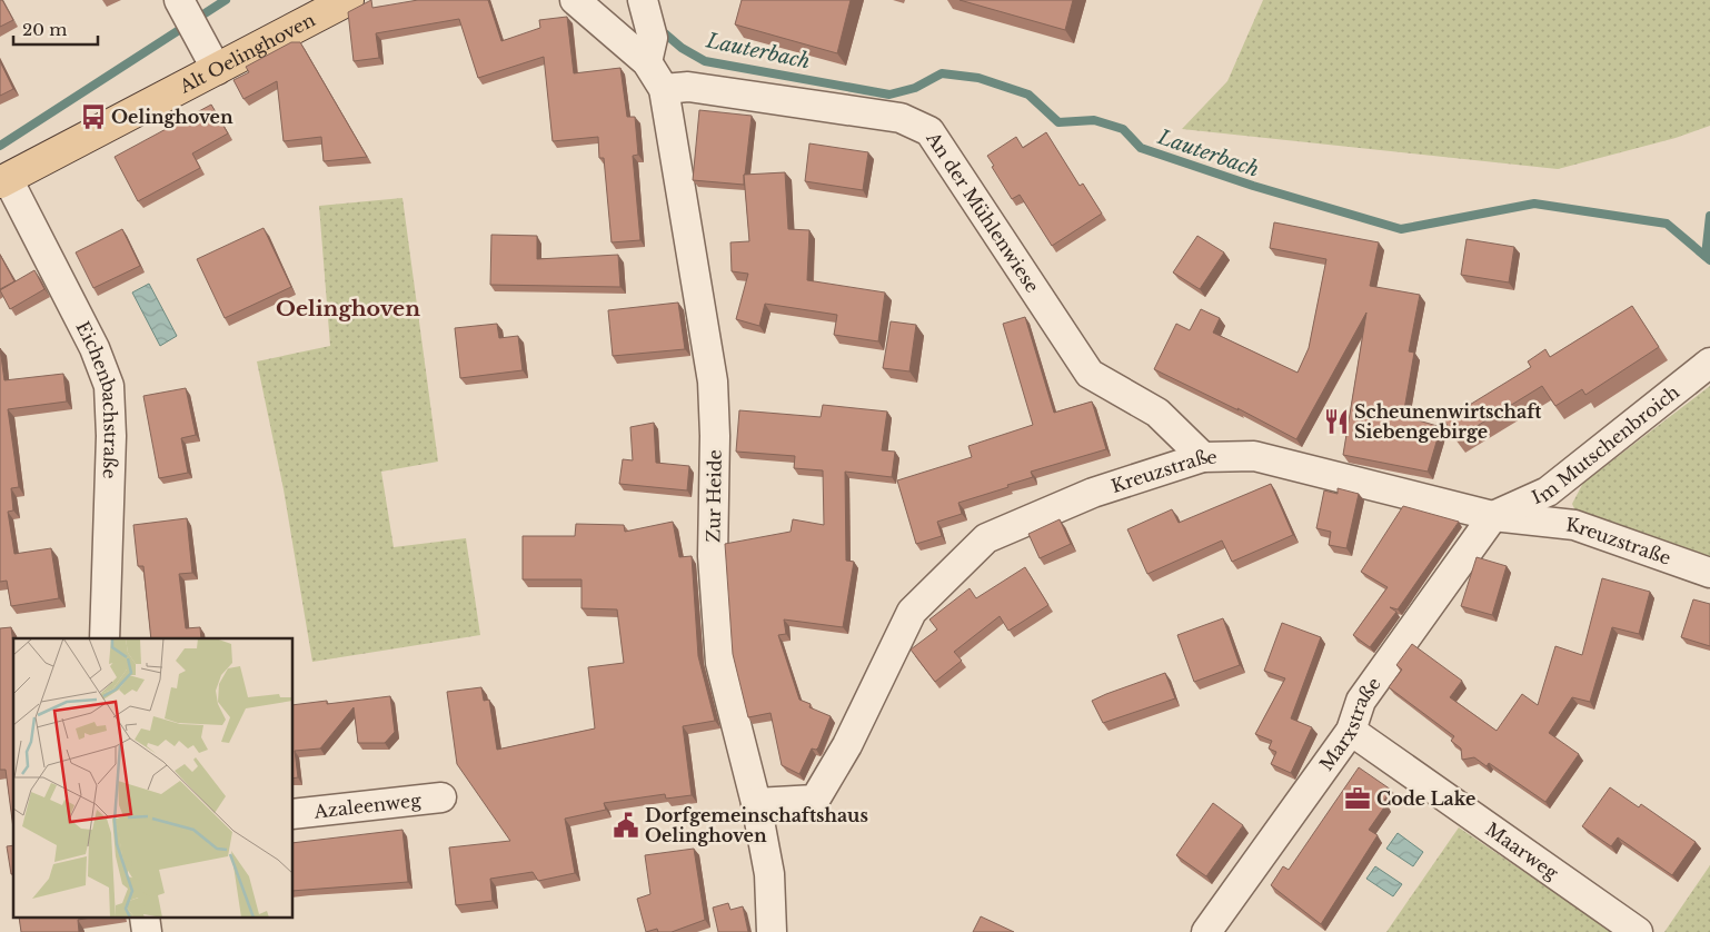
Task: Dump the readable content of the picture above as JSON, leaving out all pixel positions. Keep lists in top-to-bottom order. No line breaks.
{"streets":{"main road":["Alt Oelinghoven"],"street":["An der Mühlenwiese","Eichenbachstraße","Im Mutschenbroich","Kreuzstraße","Zur Heide","Marxstraße","Azaleenweg","Maarweg"]},"crossings":[["Alt Oelinghoven","Eichenbachstraße"],["An der Mühlenwiese","Kreuzstraße"],["An der Mühlenwiese","Zur Heide"],["Im Mutschenbroich","Kreuzstraße"],["Im Mutschenbroich","Marxstraße"],["Kreuzstraße","Zur Heide"],["Kreuzstraße","Marxstraße"],["Marxstraße","Maarweg"]],"districts":["Oelinghoven"],"water":["Lauterbach"],"places":{"bus stop":["Oelinghoven"],"restaurant":["Scheunenwirtschaft Siebengebirge"],"office":["Code Lake"],"public building":["Dorfgemeinschaftshaus Oelinghoven"]},"scale_bar":"20 m"}
